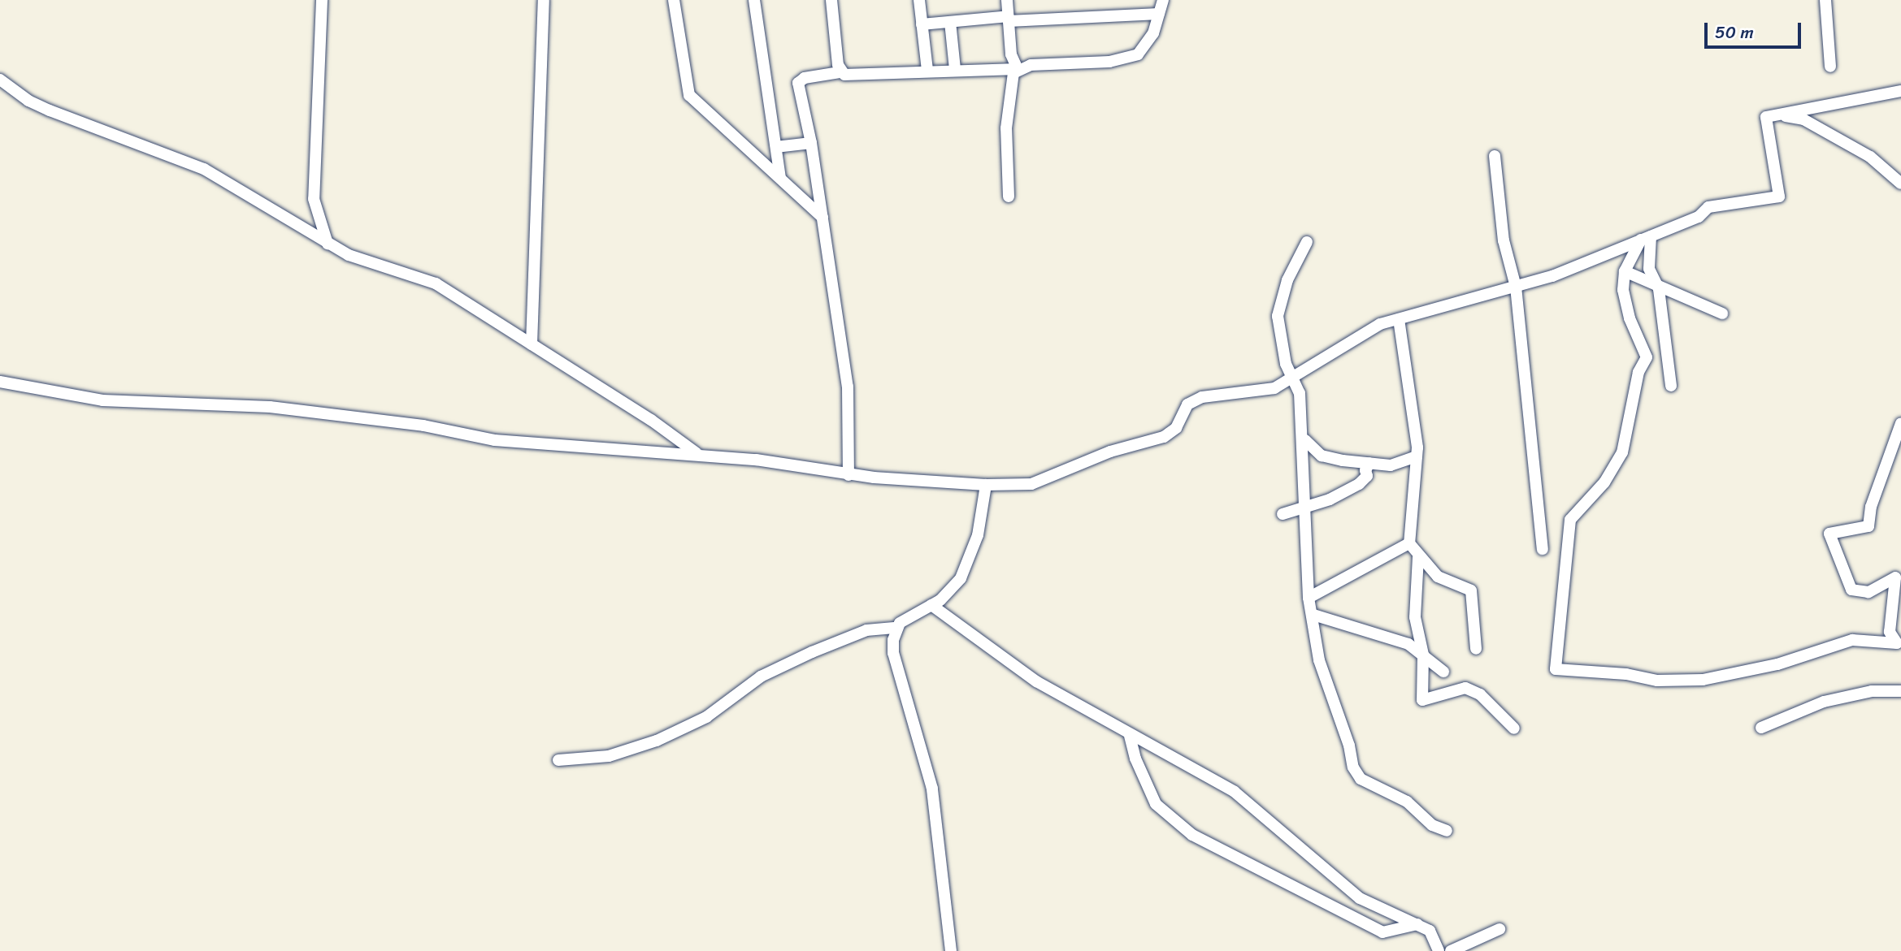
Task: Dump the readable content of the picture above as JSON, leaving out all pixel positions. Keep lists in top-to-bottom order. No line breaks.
{"scale_bar":"50 m"}
